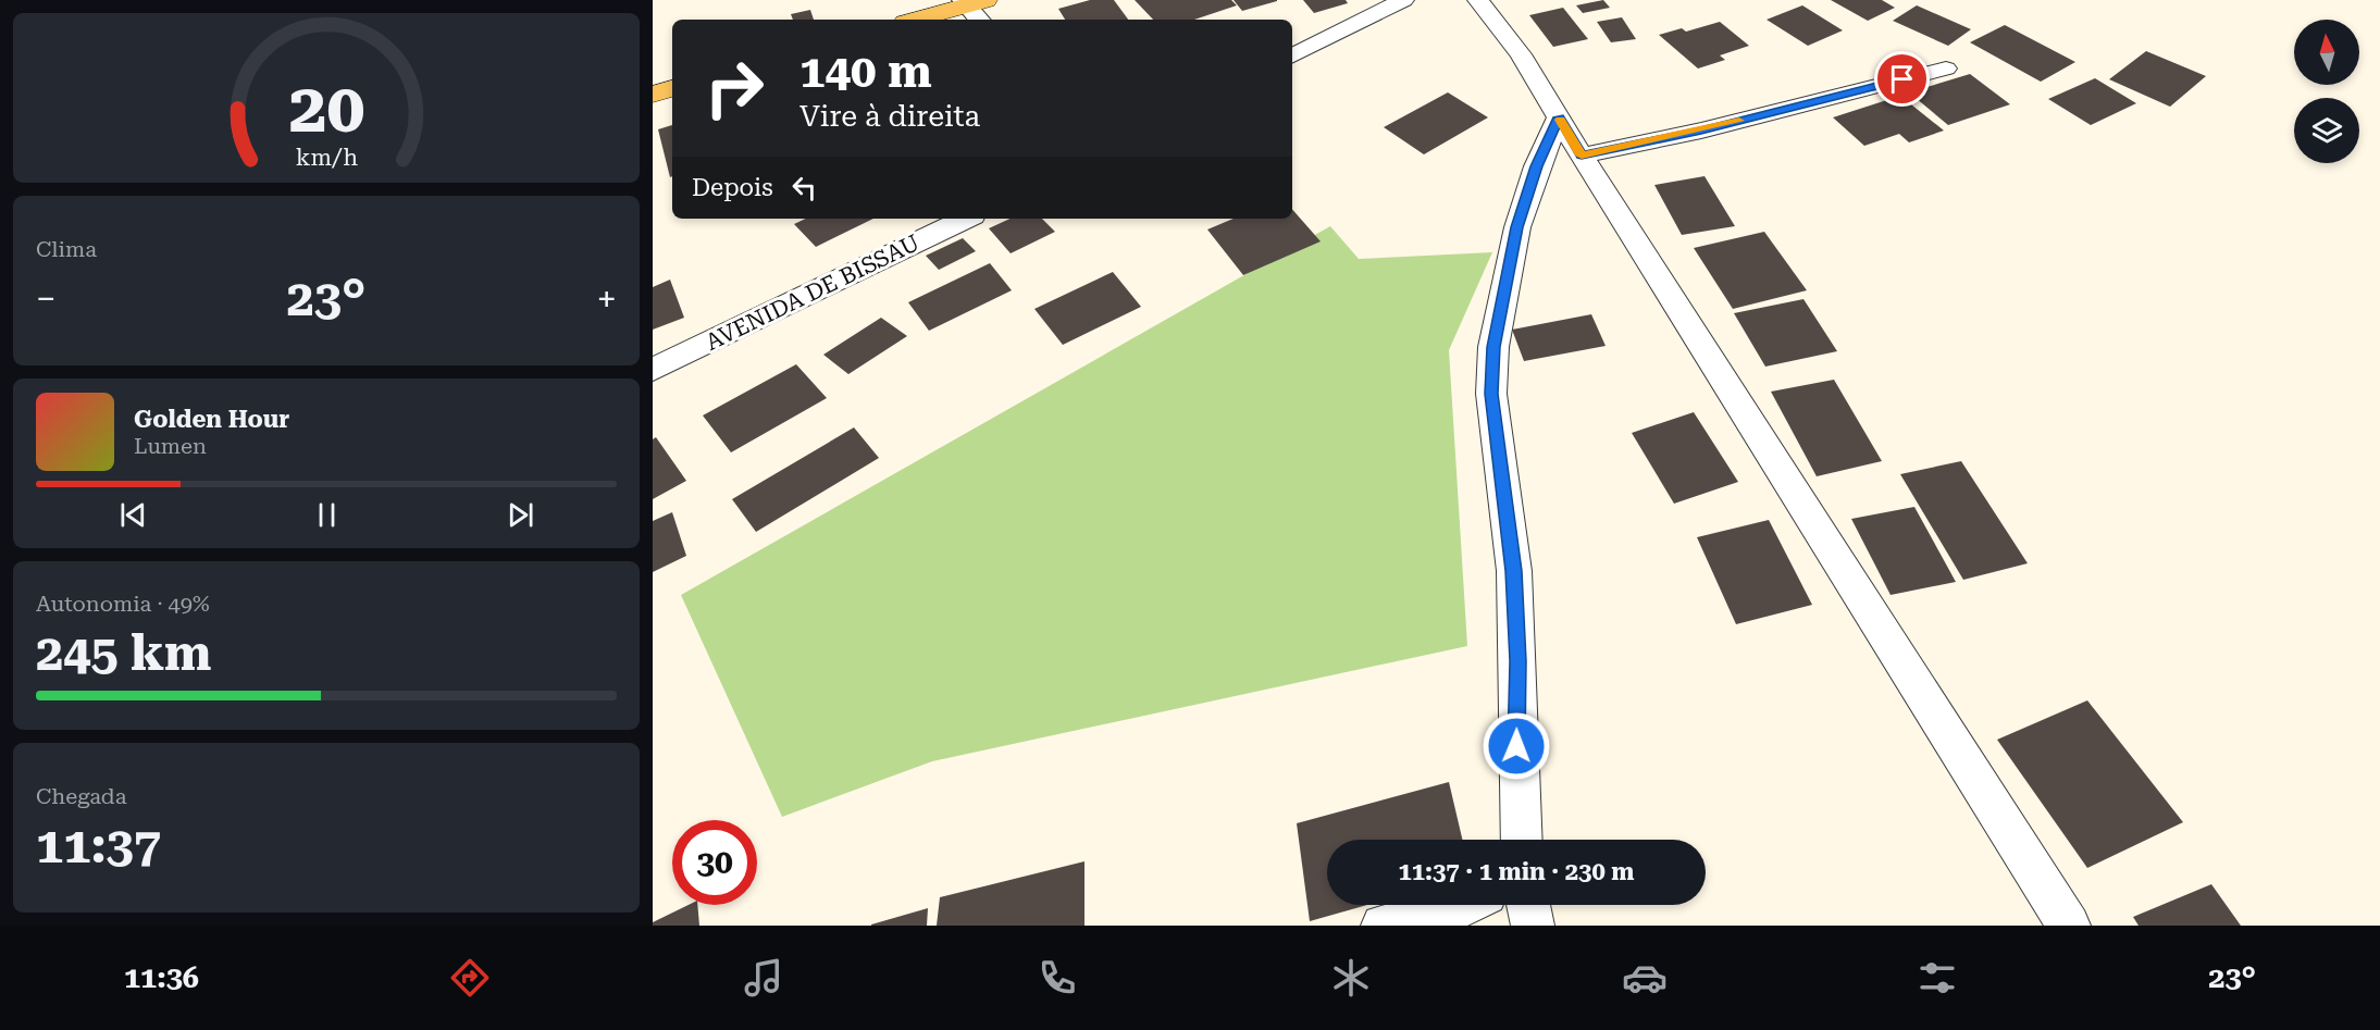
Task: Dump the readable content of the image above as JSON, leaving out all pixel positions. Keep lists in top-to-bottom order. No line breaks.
{"streets":{"street":["AVENIDA DE BISSAU"]},"north":"top","page":{"turn":["140 m","Vire à direita"],"then":"Depois","tile":["Clima",["Autonomia · 49%","245 km"],["Chegada","11:37"]],"heat":["−","23°","+"],"song":["Golden Hour","Lumen"],"limit":"30","trip":"11:37 · 1 min · 230 m","tabs":["11:36","23°"],"gauge":["20","km/h"]}}
